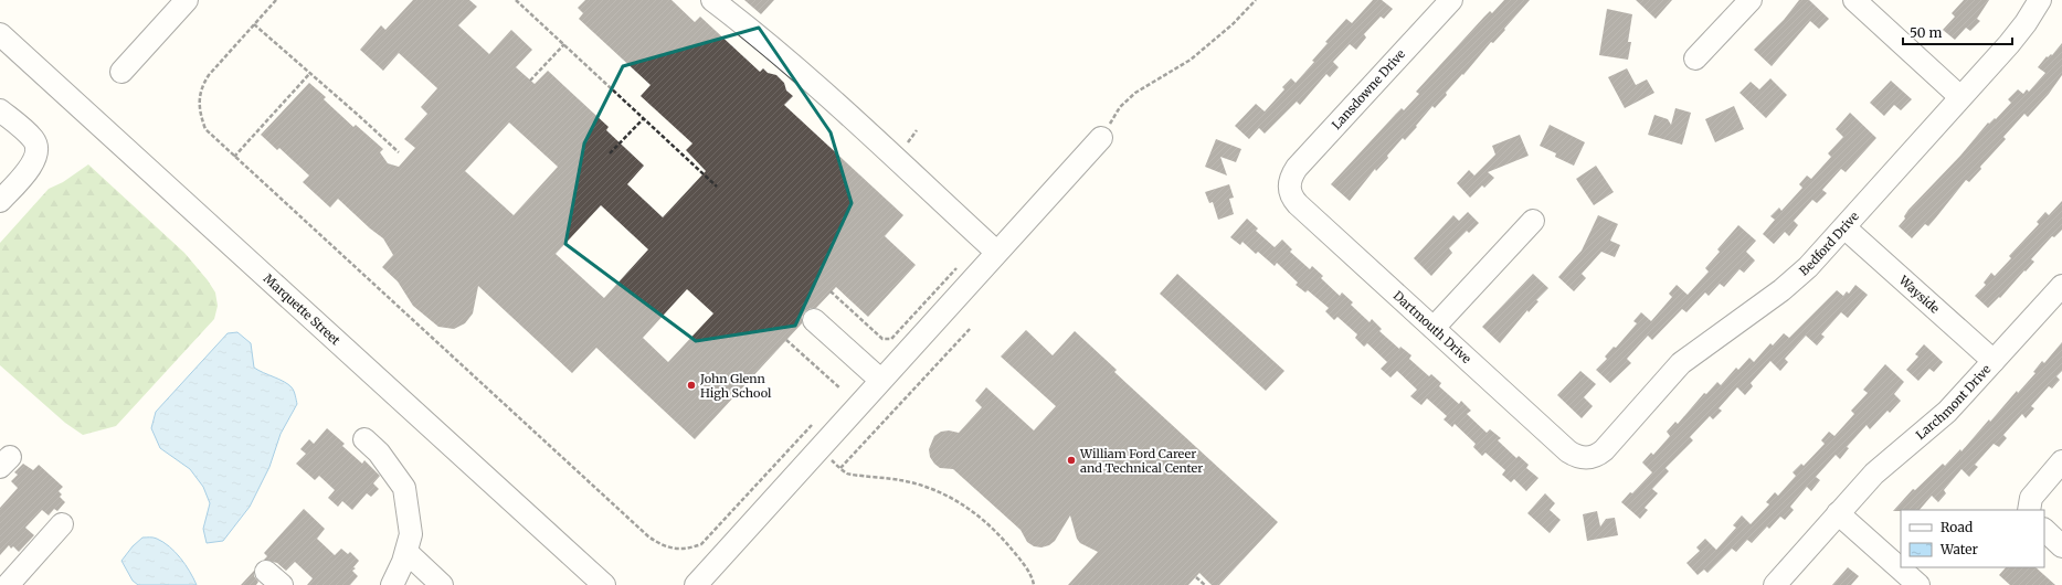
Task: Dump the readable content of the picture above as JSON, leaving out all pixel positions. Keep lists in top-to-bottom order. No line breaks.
{"streets":{"street":["Lansdowne Drive","Bedford Drive","Wayside","Marquette Street","Dartmouth Drive","Larchmont Drive"]},"crossings":[["Lansdowne Drive","Dartmouth Drive"],["Bedford Drive","Wayside"],["Bedford Drive","Dartmouth Drive"],["Wayside","Larchmont Drive"]],"places":["John Glenn High School","William Ford Career and Technical Center"],"legend":["Road","Water"],"scale_bar":"50 m"}
